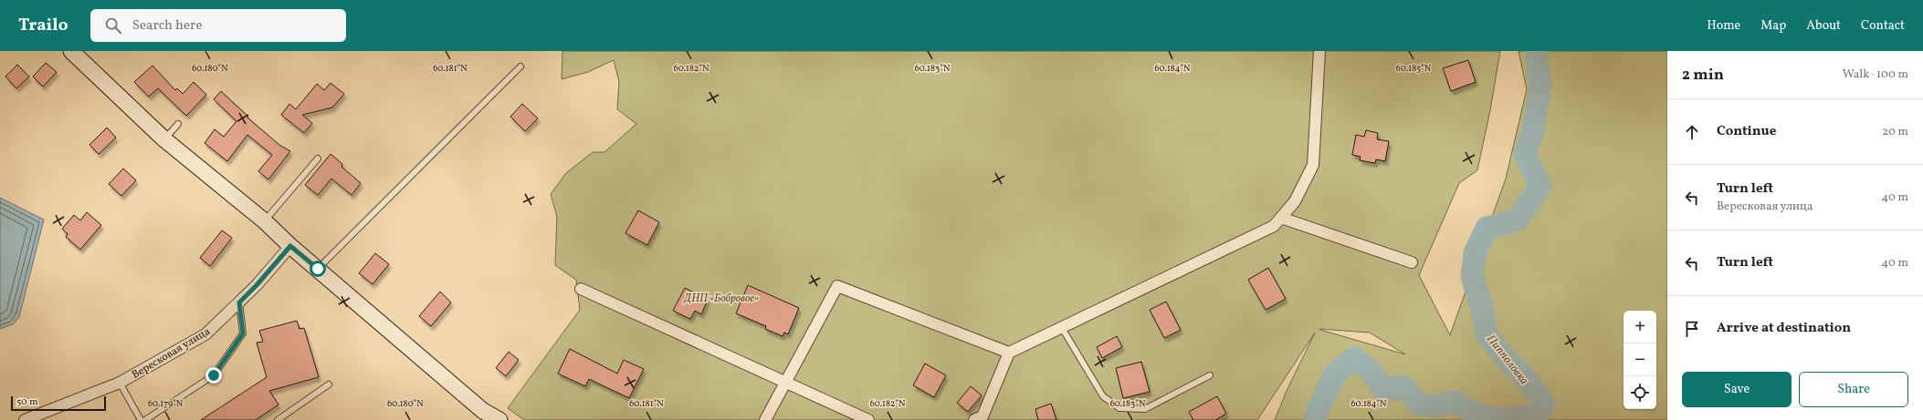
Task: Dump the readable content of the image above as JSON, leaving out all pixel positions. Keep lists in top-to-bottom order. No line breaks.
{"streets":{"street":["Вересковая улица"]},"water":["Пипполовка"],"parks":["ДНП «Бобровое»"],"scale_bar":"50 m","page":{"header":"Trailo","search":"Search here","nav":["Home","Map","About","Contact"],"heading":["2 min","Walk · 100 m"],"list":[["Continue","20 m"],["Turn left","Вересковая улица","40 m"],["Turn left","40 m"],"Arrive at destination"],"map_buttons":["+","−"],"buttons":["Save","Share"],"scale":"50 m"},"coordinates":["60.180°N","60.181°N","60.182°N","60.183°N","60.184°N","60.185°N","60.179°N"]}
